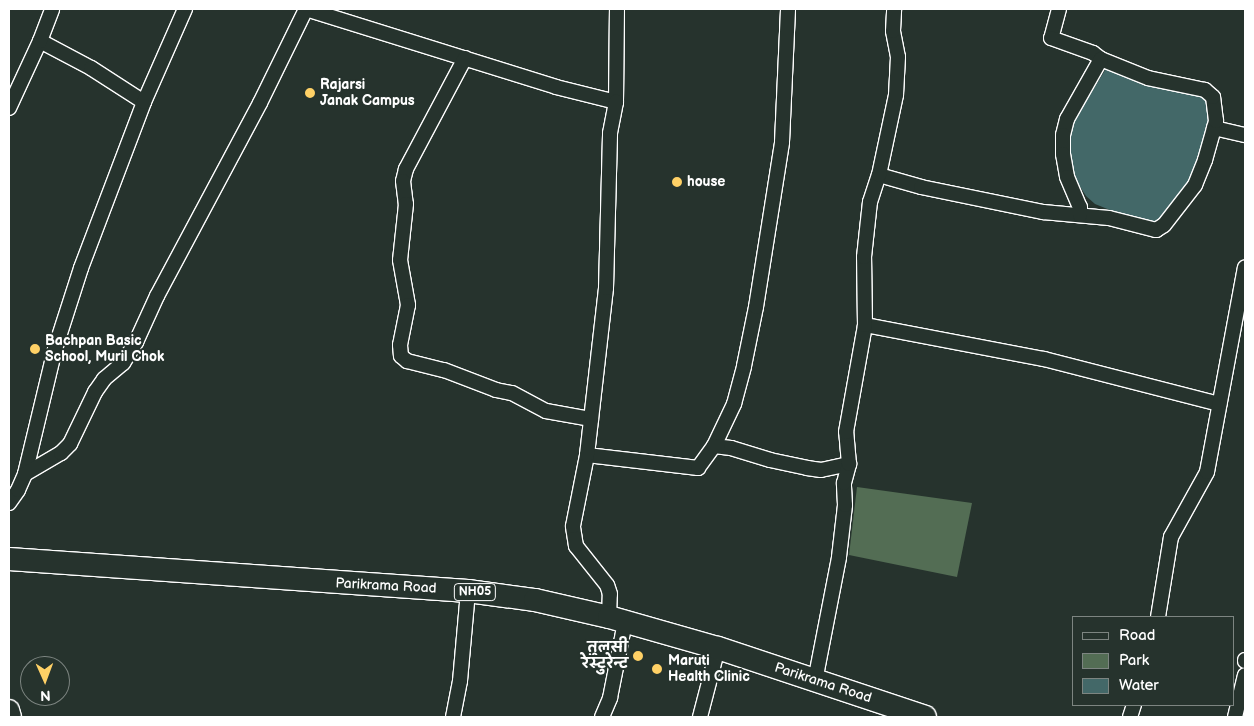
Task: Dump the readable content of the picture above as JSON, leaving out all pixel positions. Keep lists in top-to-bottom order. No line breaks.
{"streets":{"main road":["Parikrama Road","NH05"]},"places":["Rajarsi Janak Campus","house","Bachpan Basic School, Muril Chok","तुलसी रेस्टुरेन्ट","Maruti Health Clinic"],"legend":["Road","Park","Water"],"north":"bottom"}
